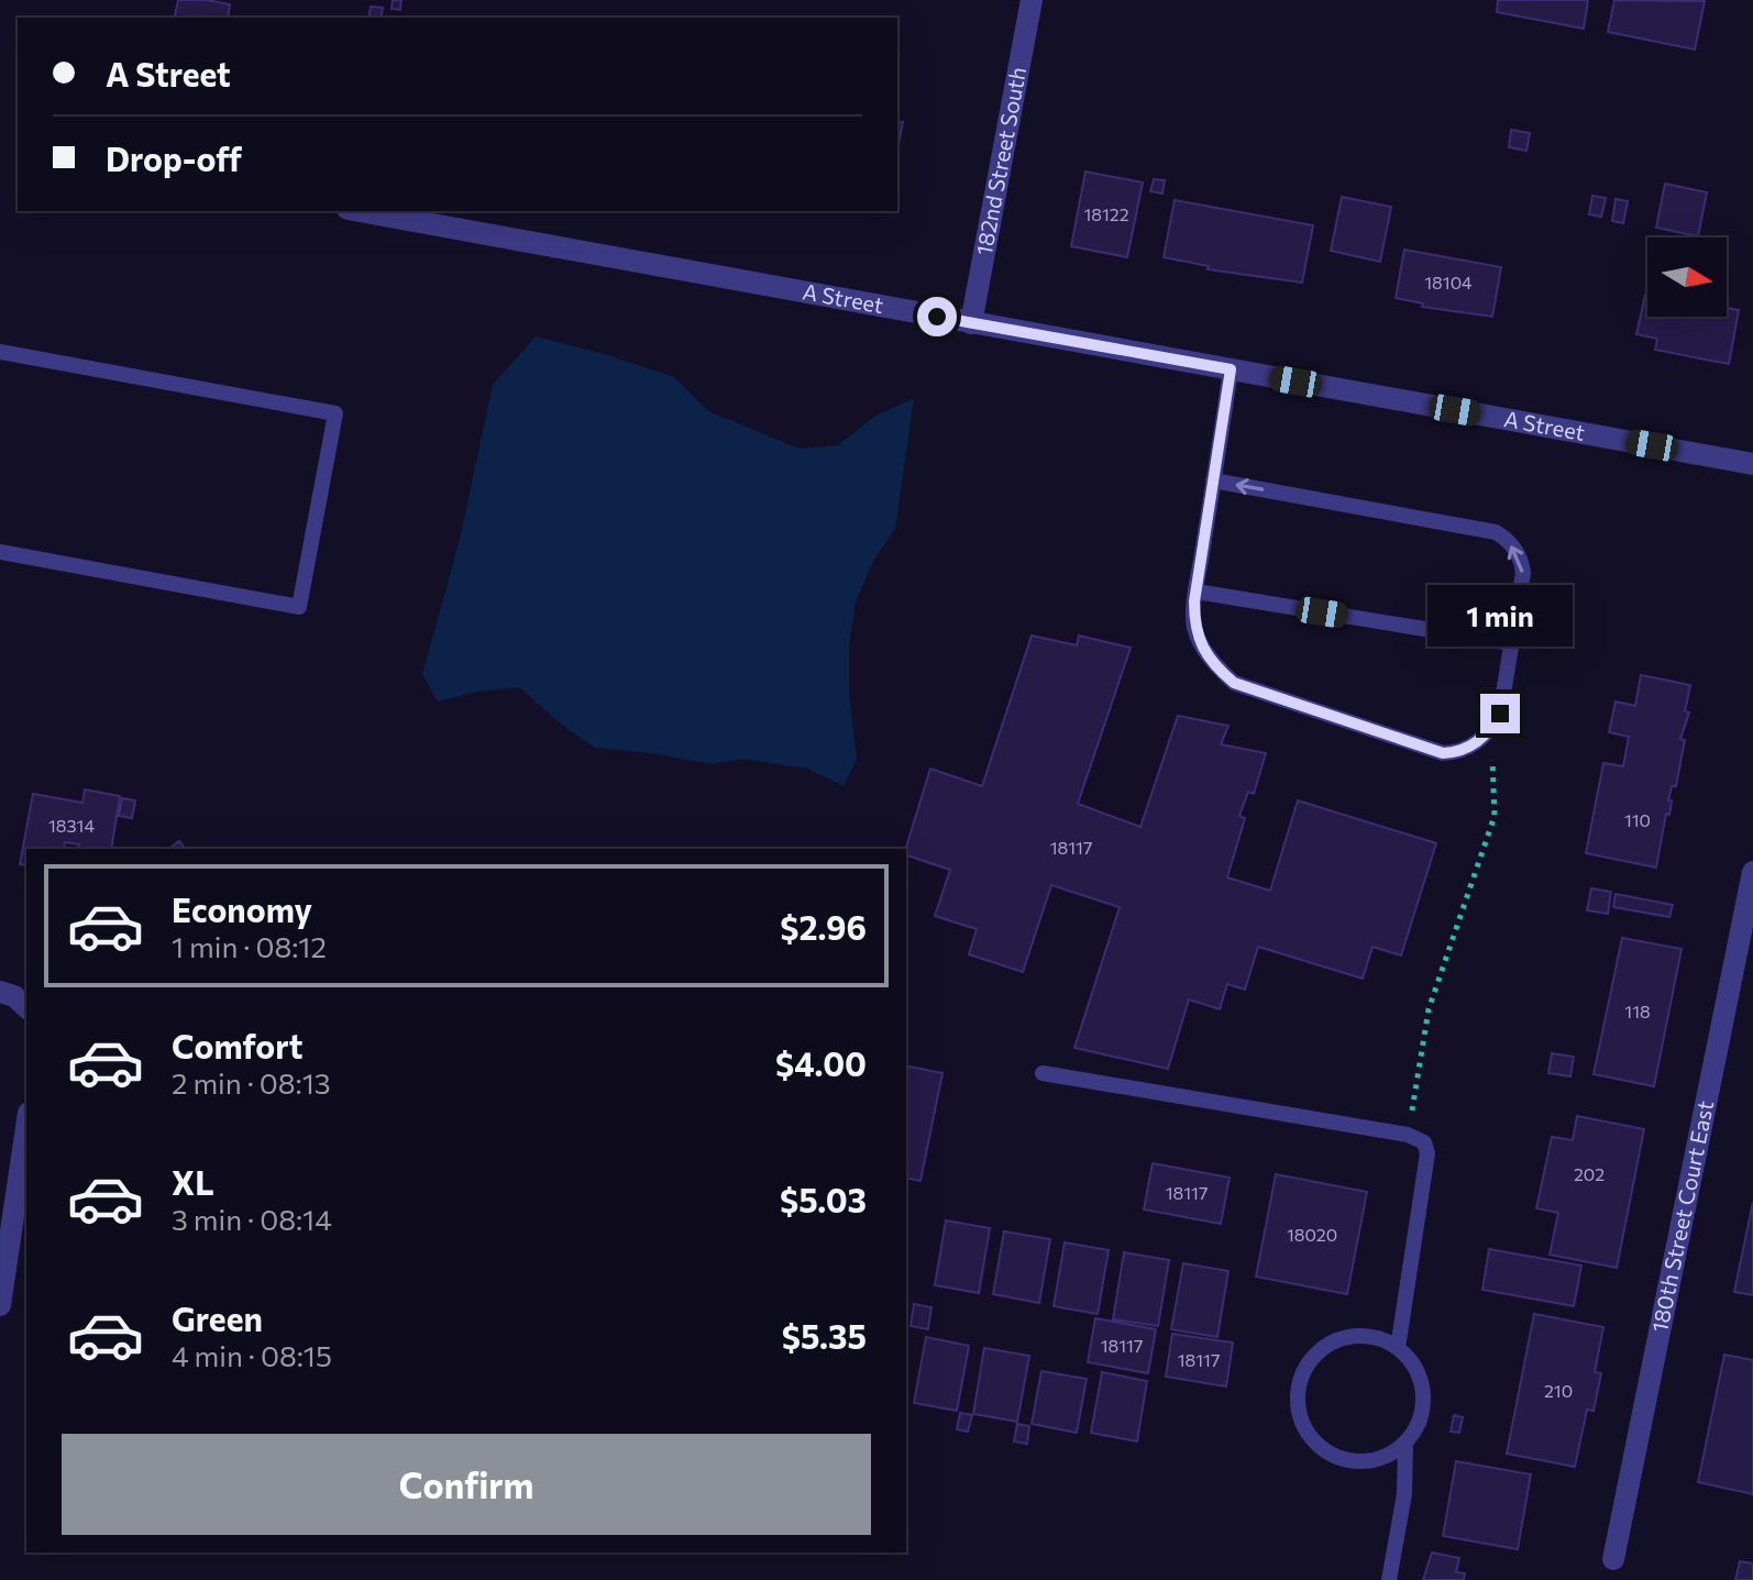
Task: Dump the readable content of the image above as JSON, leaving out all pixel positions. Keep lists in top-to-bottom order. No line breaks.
{"streets":{"street":["182nd Street South","A Street","180th Street Court East"]},"crossings":[["182nd Street South","A Street"]],"house_numbers":["18122","18104","110","18314","18117","118","202","18117","18020","18117","18117","210"],"north":"right","page":{"banner":["A Street","Drop-off"],"bubble":"1 min","list":[{"name":"Economy","note":"1 min · 08:12","value":"$2.96"},{"name":"Comfort","note":"2 min · 08:13","value":"$4.00"},{"name":"XL","note":"3 min · 08:14","value":"$5.03"},{"name":"Green","note":"4 min · 08:15","value":"$5.35"}],"buttons":"Confirm"}}
